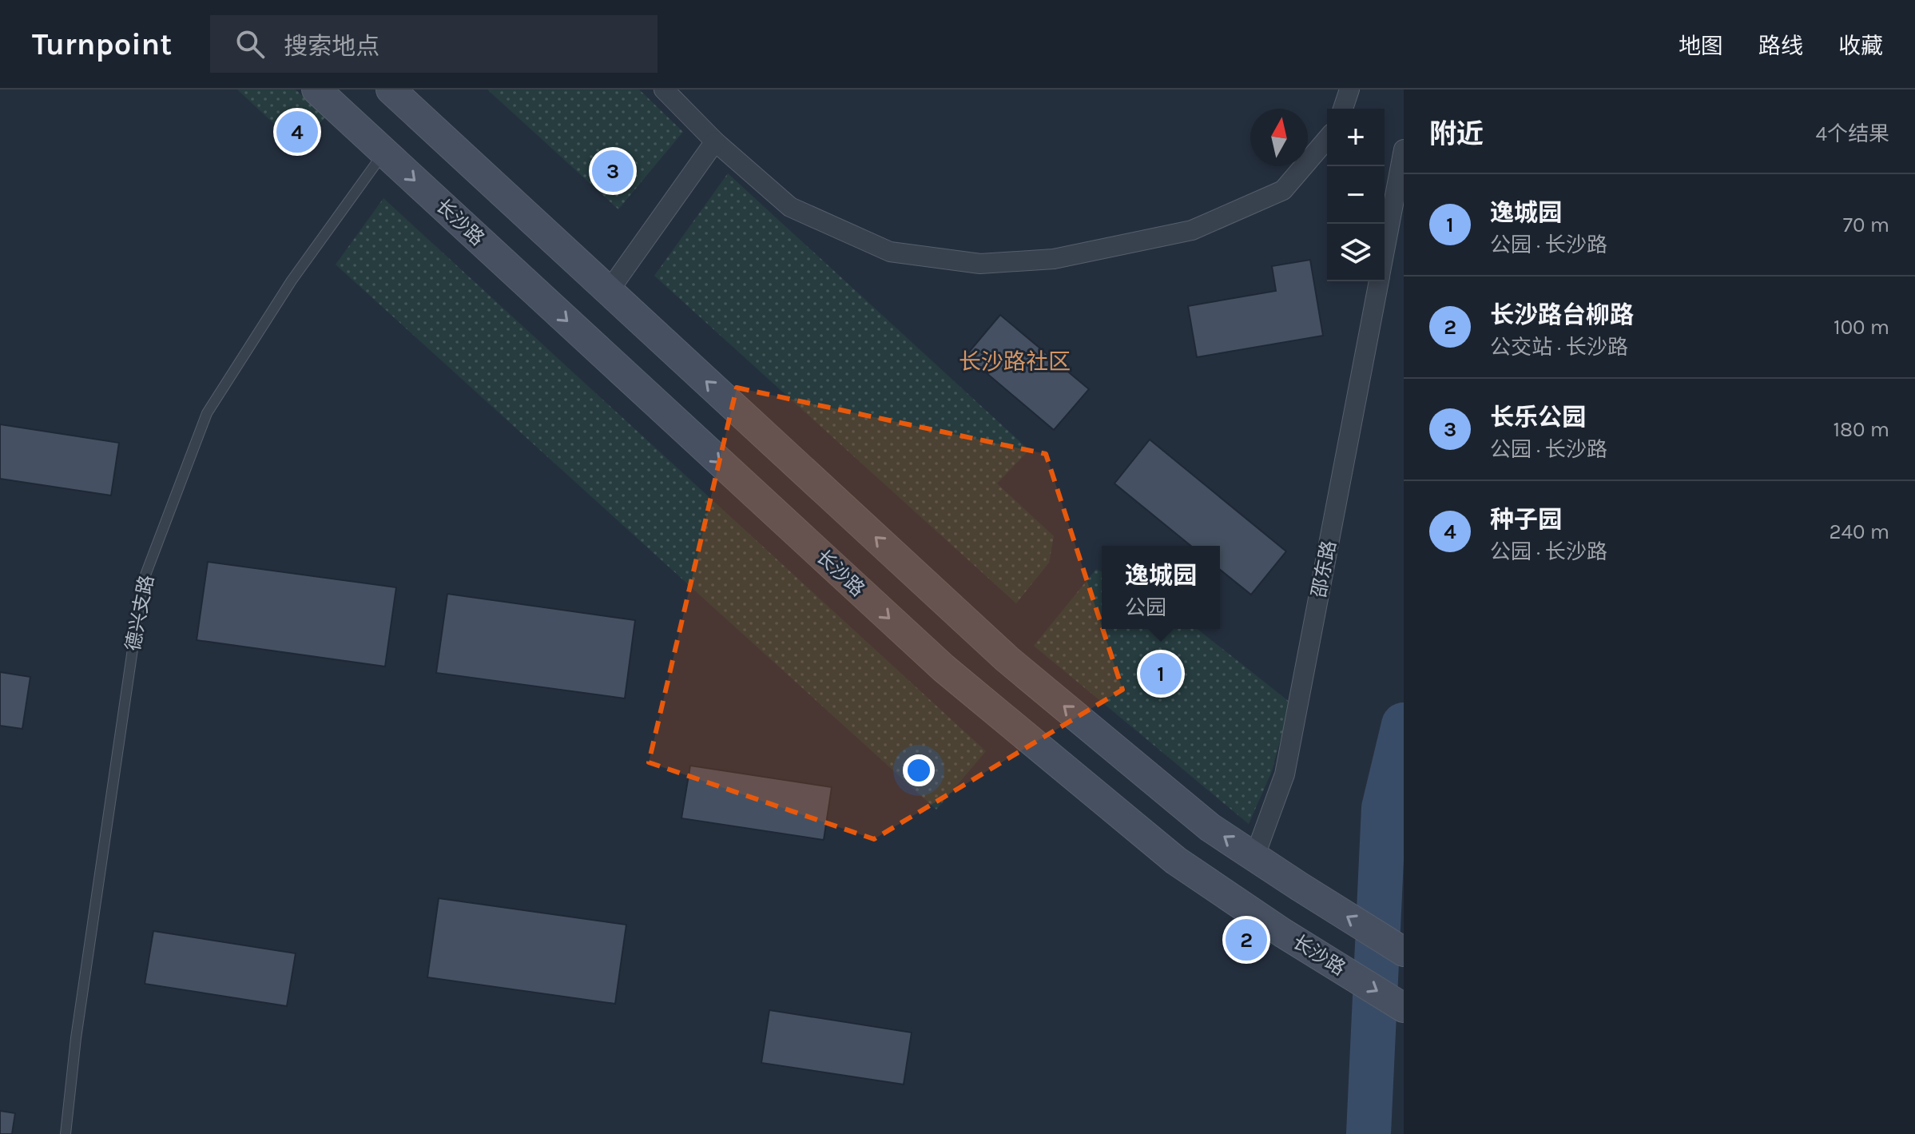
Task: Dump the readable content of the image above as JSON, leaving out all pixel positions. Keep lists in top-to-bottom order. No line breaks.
{"streets":{"main road":["长沙路"],"street":["邵东路"],"lane":["德兴支路"]},"crossings":[["长沙路","德兴支路"]],"districts":["长沙路社区"],"north":"top","page":{"header":"Turnpoint","search":"搜索地点","nav":["地图","路线","收藏"],"heading":["附近","4个结果"],"pins":["4","3","1","2"],"map_buttons":["+","−"],"list":[{"mark":"1","name":"逸城园","note":"公园 · 长沙路","value":"70 m"},{"mark":"2","name":"长沙路台柳路","note":"公交站 · 长沙路","value":"100 m"},{"mark":"3","name":"长乐公园","note":"公园 · 长沙路","value":"180 m"},{"mark":"4","name":"种子园","note":"公园 · 长沙路","value":"240 m"}],"popup":["逸城园","公园"]}}
